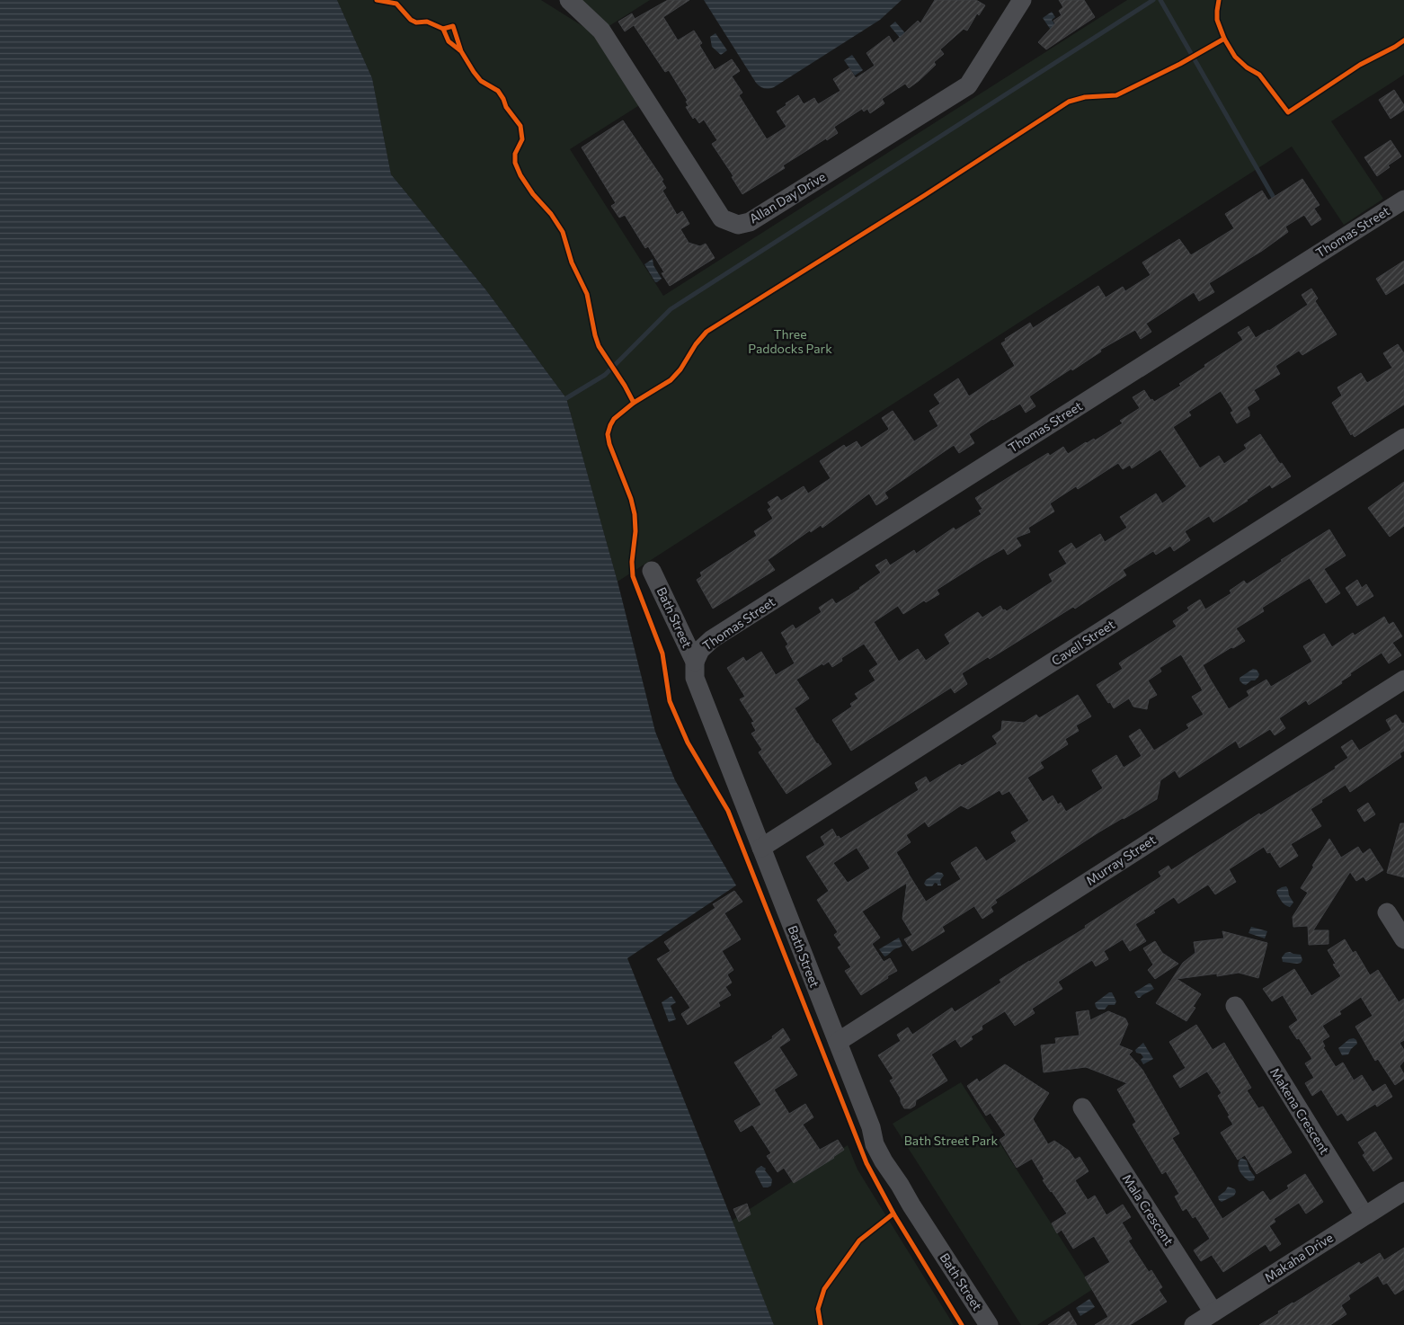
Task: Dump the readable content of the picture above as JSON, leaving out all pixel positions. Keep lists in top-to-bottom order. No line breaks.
{"streets":{"street":["Allan Day Drive","Thomas Street","Bath Street","Cavell Street","Murray Street","Makena Crescent","Mala Crescent","Makaha Drive"]},"crossings":[["Thomas Street","Bath Street"],["Bath Street","Cavell Street"],["Bath Street","Murray Street"],["Makena Crescent","Makaha Drive"],["Mala Crescent","Makaha Drive"]],"parks":["Three Paddocks Park","Bath Street Park"]}
